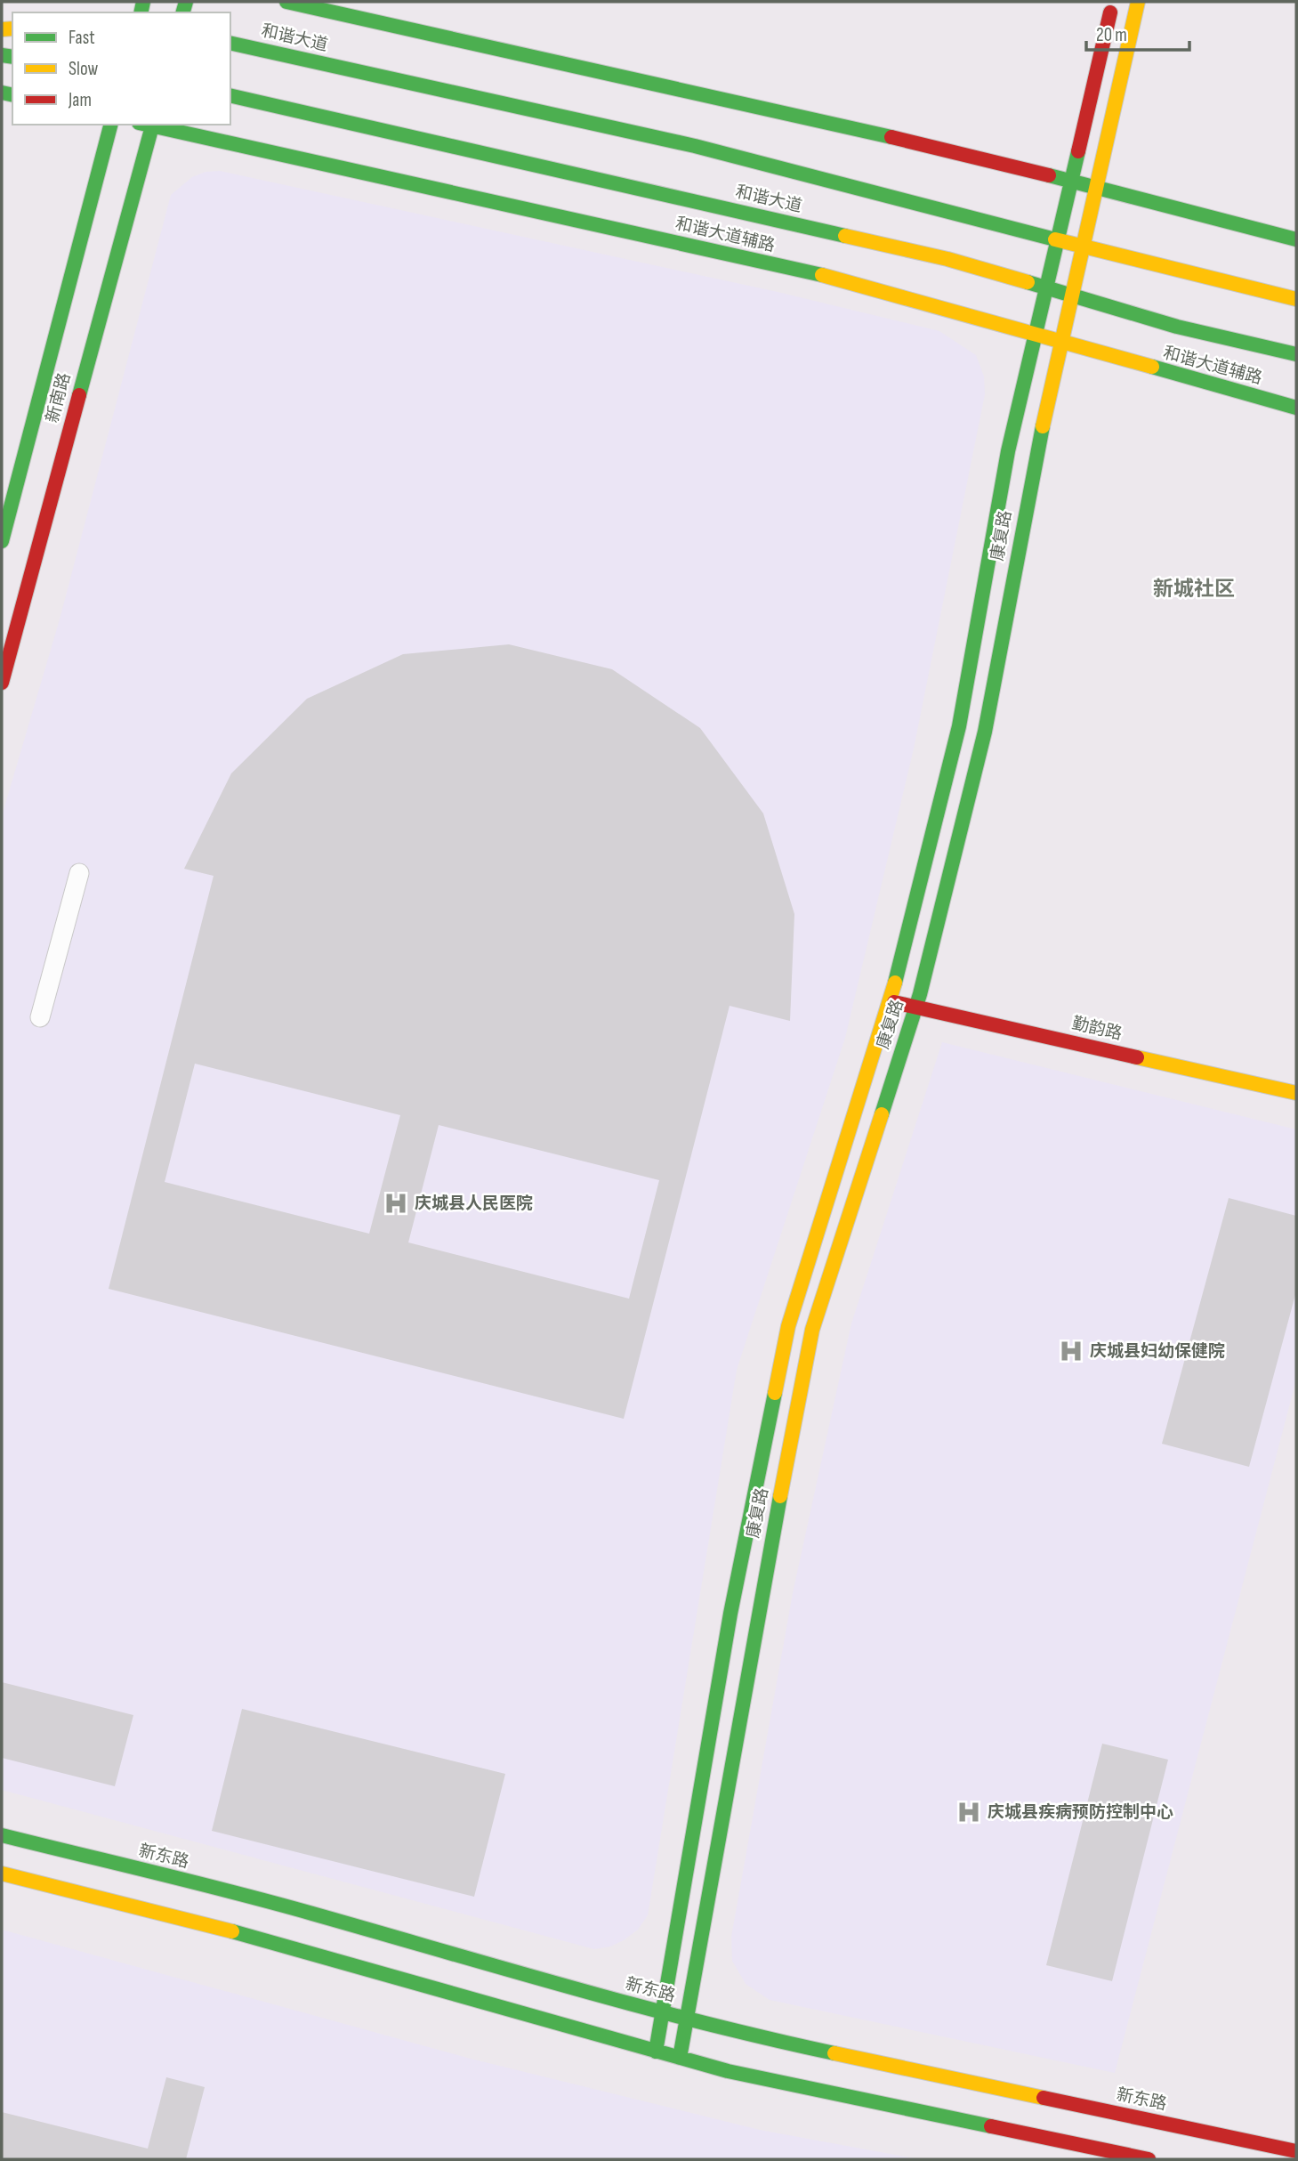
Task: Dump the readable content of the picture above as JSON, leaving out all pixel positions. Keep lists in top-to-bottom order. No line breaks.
{"streets":{"street":["和谐大道","和谐大道辅路","新南路","康复路","勤韵路","新东路"]},"crossings":[["和谐大道","康复路"],["和谐大道辅路","康复路"],["康复路","勤韵路"],["康复路","新东路"]],"districts":["新城社区"],"places":{"hospital":["庆城县人民医院","庆城县妇幼保健院","庆城县疾病预防控制中心"]},"legend":["Fast","Slow","Jam"],"scale_bar":"20 m"}
